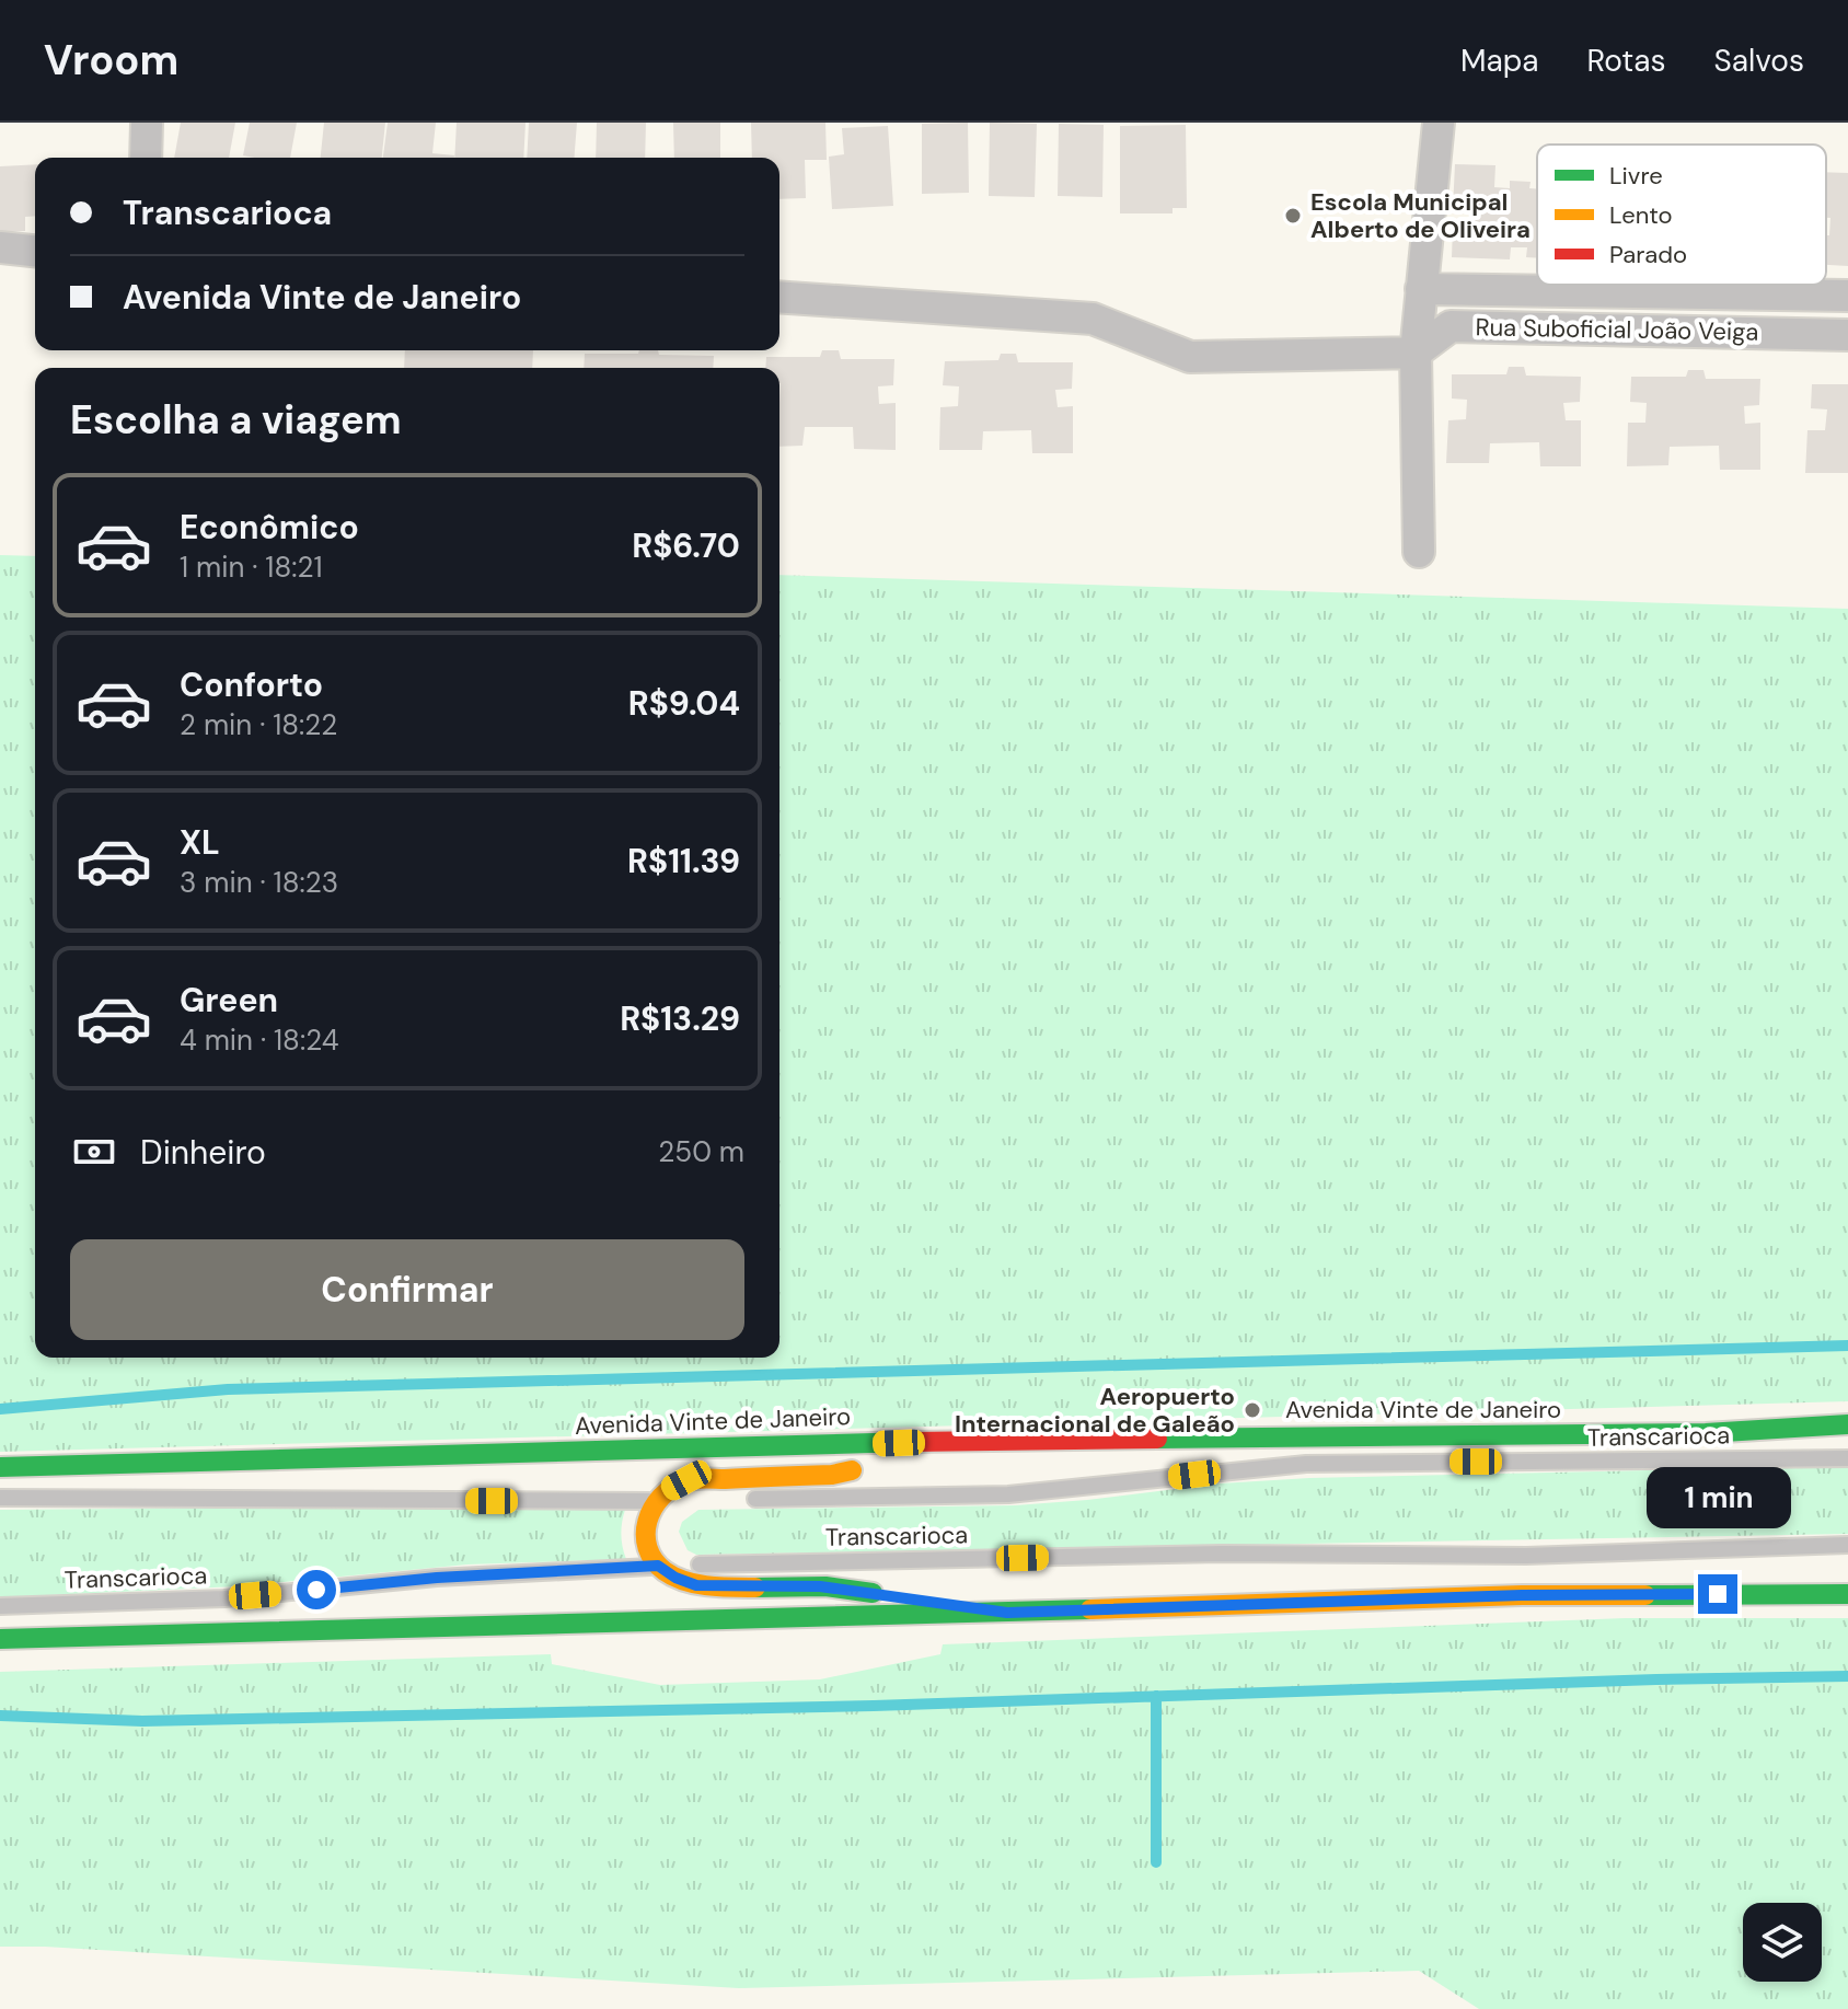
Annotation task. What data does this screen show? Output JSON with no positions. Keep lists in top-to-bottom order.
{
  "streets": {
    "street": ["Rua Suboficial João Veiga", "Avenida Vinte de Janeiro"],
    "lane": ["Transcarioca"]
  },
  "places": ["Escola Municipal Alberto de Oliveira", "Aeropuerto Internacional de Galeão"],
  "legend": ["Livre", "Lento", "Parado"],
  "page": {
    "header": "Vroom",
    "nav": ["Mapa", "Rotas", "Salvos"],
    "banner": ["Transcarioca", "Avenida Vinte de Janeiro"],
    "heading": "Escolha a viagem",
    "list": [
      {
        "name": "Econômico",
        "note": "1 min · 18:21",
        "value": "R$6.70"
      },
      {
        "name": "Conforto",
        "note": "2 min · 18:22",
        "value": "R$9.04"
      },
      {
        "name": "XL",
        "note": "3 min · 18:23",
        "value": "R$11.39"
      },
      {
        "name": "Green",
        "note": "4 min · 18:24",
        "value": "R$13.29"
      }
    ],
    "pay": ["Dinheiro", "250 m"],
    "buttons": "Confirmar",
    "bubble": "1 min"
  }
}
